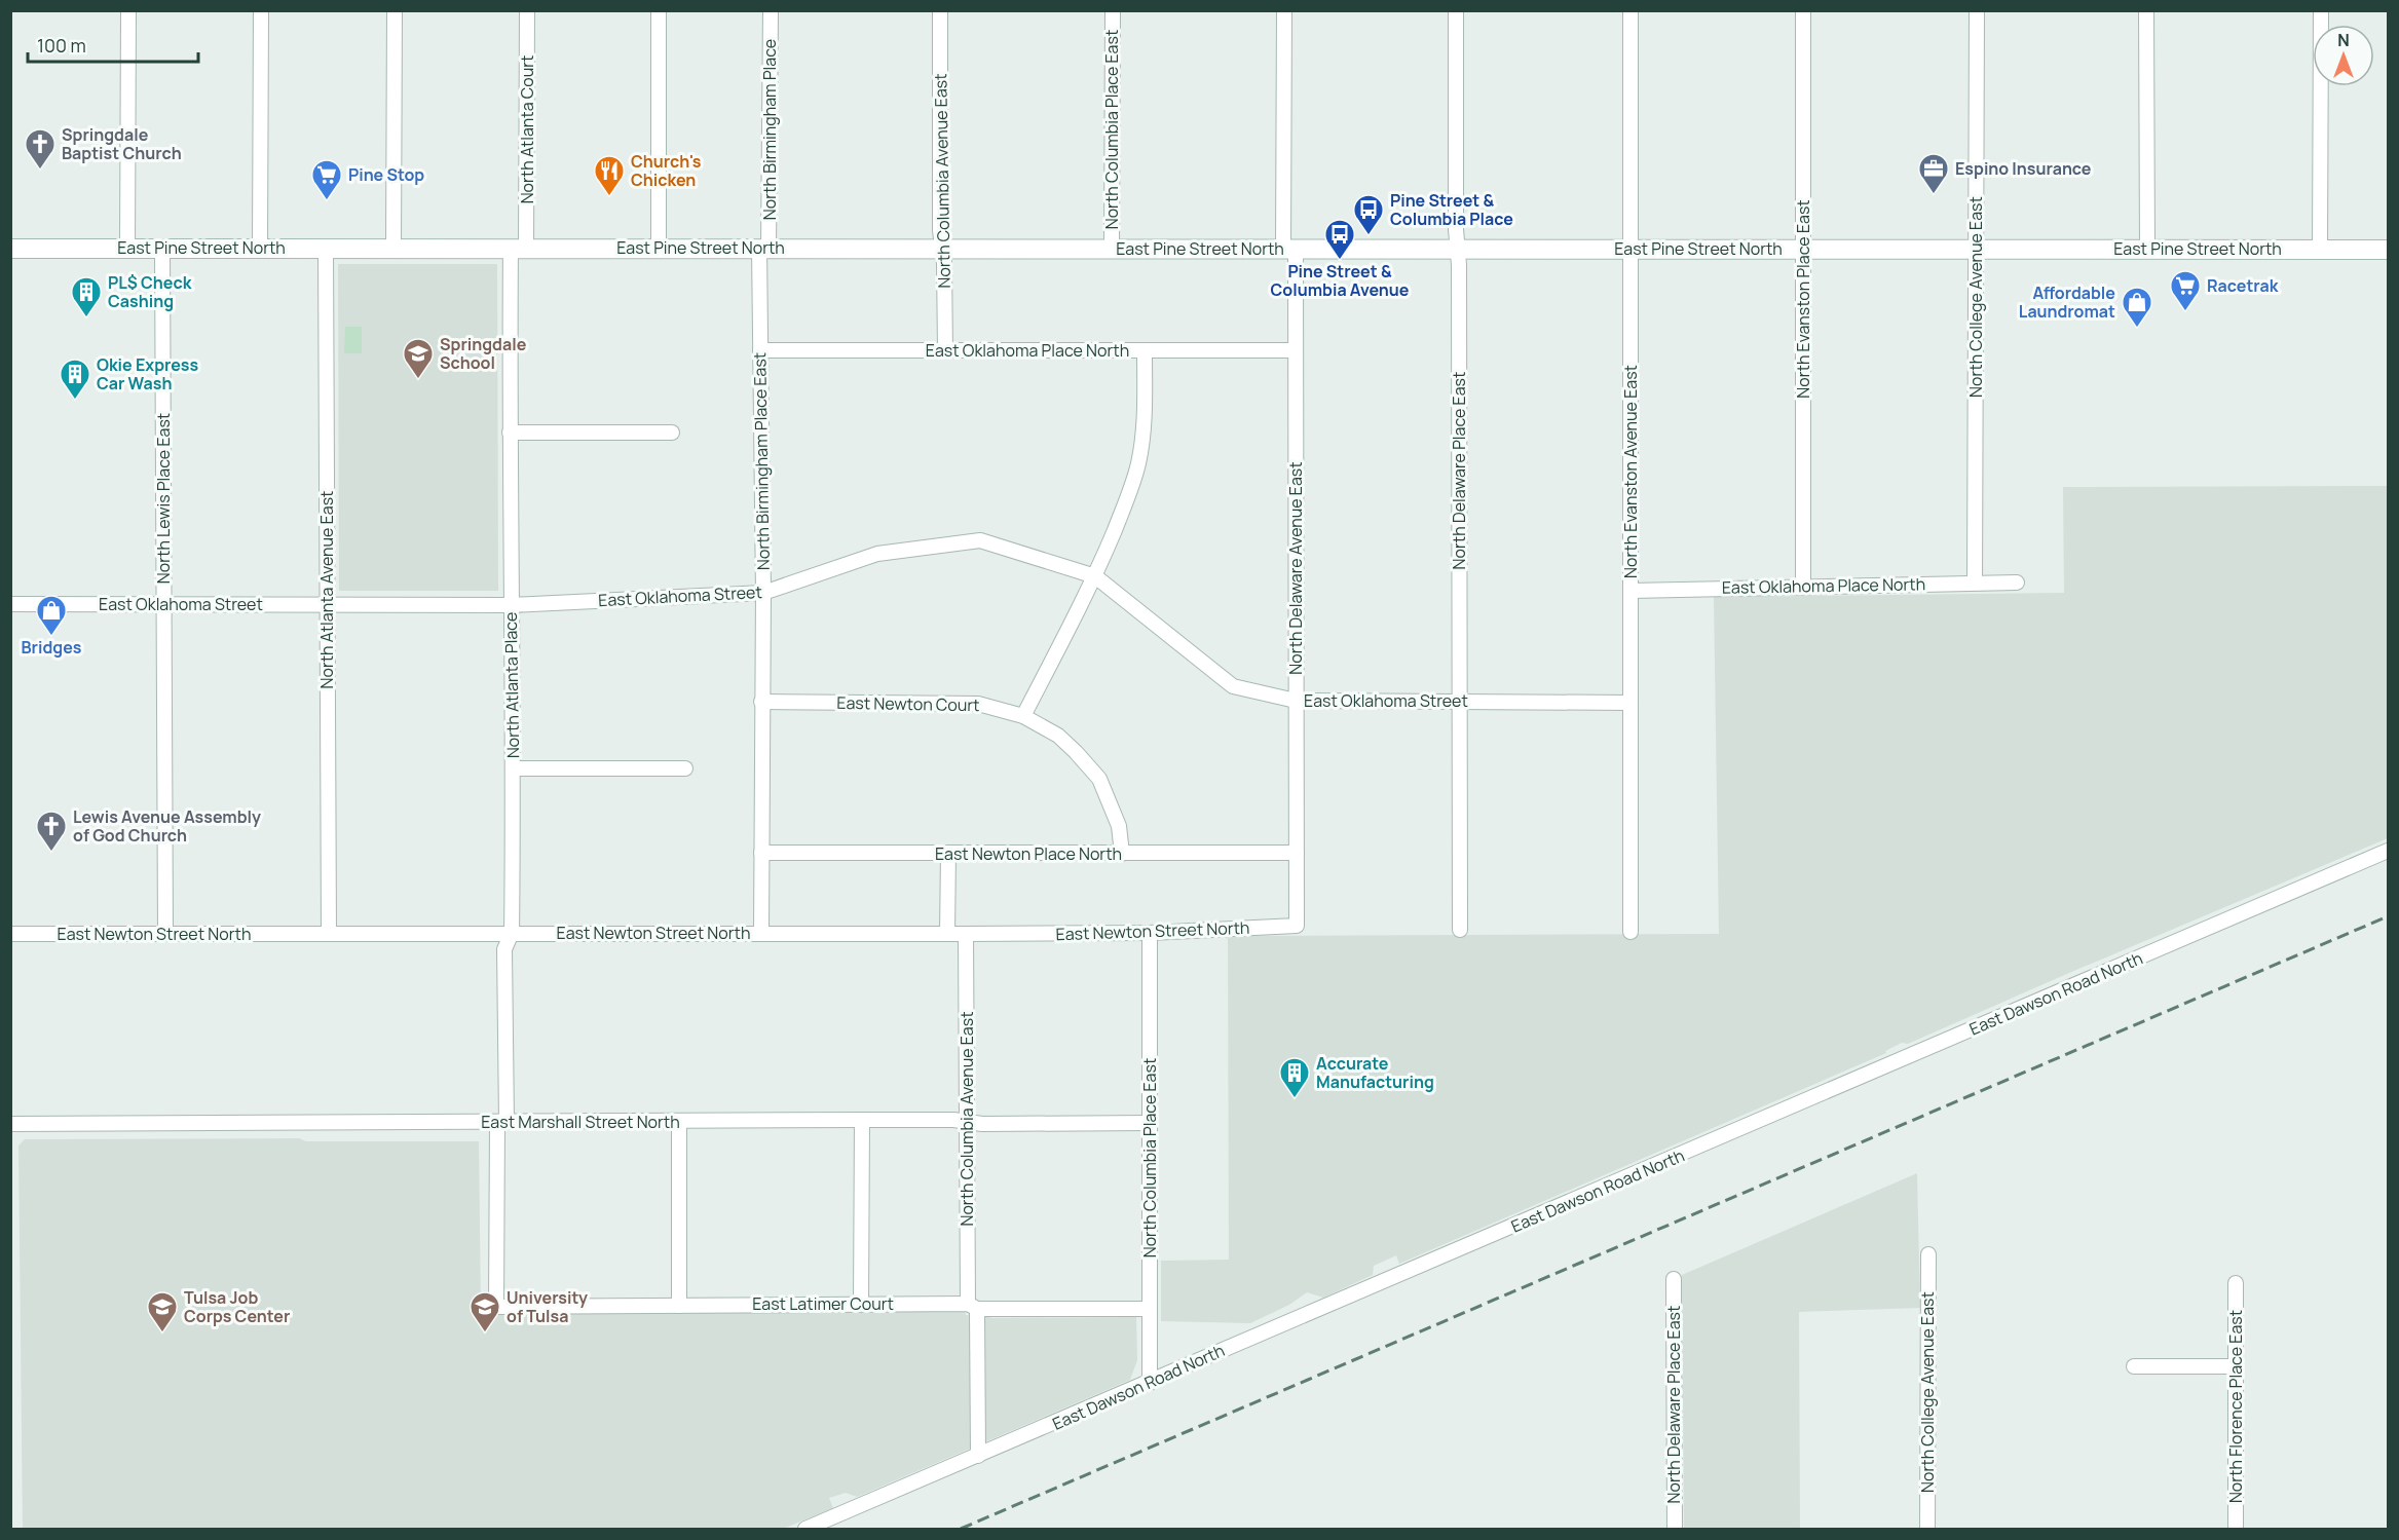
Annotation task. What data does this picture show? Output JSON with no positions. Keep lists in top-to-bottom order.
{
  "streets": {
    "main road": ["East Pine Street North"],
    "street": [
      "North Atlanta Court",
      "North Birmingham Place",
      "North Columbia Place East",
      "North Columbia Avenue East",
      "North College Avenue East",
      "North Evanston Place East",
      "East Oklahoma Place North",
      "North Birmingham Place East",
      "North Delaware Place East",
      "North Evanston Avenue East",
      "North Lewis Place East",
      "North Delaware Avenue East",
      "North Atlanta Avenue East",
      "East Oklahoma Street",
      "North Atlanta Place",
      "East Newton Court",
      "East Newton Place North",
      "East Newton Street North",
      "East Dawson Road North",
      "East Marshall Street North",
      "East Latimer Court",
      "North Florence Place East"
    ]
  },
  "crossings": [
    ["North Atlanta Court", "East Pine Street North"],
    ["North Atlanta Court", "North Atlanta Place"],
    ["North Birmingham Place", "East Pine Street North"],
    ["North Birmingham Place", "North Birmingham Place East"],
    ["North Columbia Place East", "East Pine Street North"],
    ["North Columbia Place East", "East Newton Street North"],
    ["North Columbia Place East", "East Dawson Road North"],
    ["North Columbia Place East", "East Marshall Street North"],
    ["North Columbia Place East", "East Latimer Court"],
    ["North Columbia Avenue East", "East Pine Street North"],
    ["North Columbia Avenue East", "East Oklahoma Place North"],
    ["North Columbia Avenue East", "East Newton Street North"],
    ["North Columbia Avenue East", "East Dawson Road North"],
    ["North Columbia Avenue East", "East Marshall Street North"],
    ["North Columbia Avenue East", "East Latimer Court"],
    ["East Pine Street North", "North College Avenue East"],
    ["East Pine Street North", "North Evanston Place East"],
    ["East Pine Street North", "North Birmingham Place East"],
    ["East Pine Street North", "North Delaware Place East"],
    ["East Pine Street North", "North Evanston Avenue East"],
    ["East Pine Street North", "North Lewis Place East"],
    ["East Pine Street North", "North Delaware Avenue East"],
    ["East Pine Street North", "North Atlanta Avenue East"],
    ["East Pine Street North", "North Atlanta Place"],
    ["North College Avenue East", "East Oklahoma Place North"],
    ["North Evanston Place East", "East Oklahoma Place North"],
    ["East Oklahoma Place North", "North Birmingham Place East"],
    ["East Oklahoma Place North", "North Evanston Avenue East"],
    ["East Oklahoma Place North", "North Delaware Avenue East"],
    ["North Birmingham Place East", "East Oklahoma Street"],
    ["North Birmingham Place East", "East Newton Court"],
    ["North Birmingham Place East", "East Newton Place North"],
    ["North Birmingham Place East", "East Newton Street North"],
    ["North Delaware Place East", "East Oklahoma Street"],
    ["North Evanston Avenue East", "East Oklahoma Street"],
    ["North Lewis Place East", "East Oklahoma Street"],
    ["North Lewis Place East", "East Newton Street North"],
    ["North Delaware Avenue East", "East Oklahoma Street"],
    ["North Delaware Avenue East", "East Newton Place North"],
    ["North Delaware Avenue East", "East Newton Street North"],
    ["North Atlanta Avenue East", "East Oklahoma Street"],
    ["North Atlanta Avenue East", "East Newton Street North"],
    ["East Oklahoma Street", "North Atlanta Place"],
    ["North Atlanta Place", "East Newton Street North"],
    ["North Atlanta Place", "East Marshall Street North"],
    ["North Atlanta Place", "East Latimer Court"],
    ["East Newton Court", "East Newton Place North"]
  ],
  "places": {
    "church": ["Springdale Baptist Church", "Lewis Avenue Assembly of God Church"],
    "office": ["Espino Insurance"],
    "restaurant": ["Church's Chicken"],
    "supermarket": ["Pine Stop", "Racetrak"],
    "bus stop": ["Pine Street & Columbia Place", "Pine Street & Columbia Avenue"],
    "building": ["PL$ Check Cashing", "Okie Express Car Wash", "Accurate Manufacturing"],
    "shop": ["Affordable Laundromat", "Bridges"],
    "school or university": ["Springdale School", "Tulsa Job Corps Center", "University of Tulsa"]
  },
  "scale_bar": "100 m",
  "north": "top"
}
